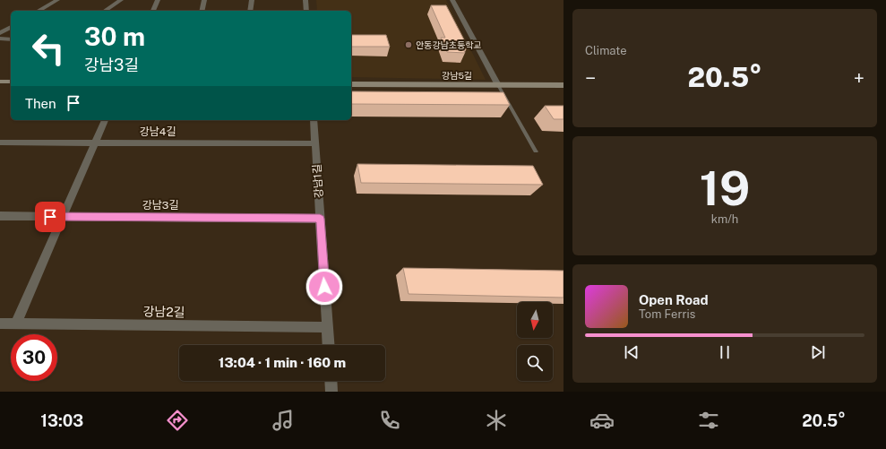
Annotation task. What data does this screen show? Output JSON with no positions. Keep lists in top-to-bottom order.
{
  "streets": {
    "street": [
      "강남5길",
      "강남4길",
      "강남1길",
      "강남3길",
      "강남2길"
    ]
  },
  "crossings": [
    ["강남4길", "강남1길"],
    ["강남1길", "강남3길"],
    ["강남1길", "강남2길"]
  ],
  "places": ["안동강남초등학교"],
  "north": "bottom",
  "page": {
    "tile": [
      "Climate",
      ["19", "km/h"]
    ],
    "turn": ["30 m", "강남3길"],
    "heat": ["−", "20.5°", "+"],
    "then": "Then",
    "song": ["Open Road", "Tom Ferris"],
    "limit": "30",
    "trip": "13:04 · 1 min · 160 m",
    "tabs": ["13:03", "20.5°"]
  }
}
